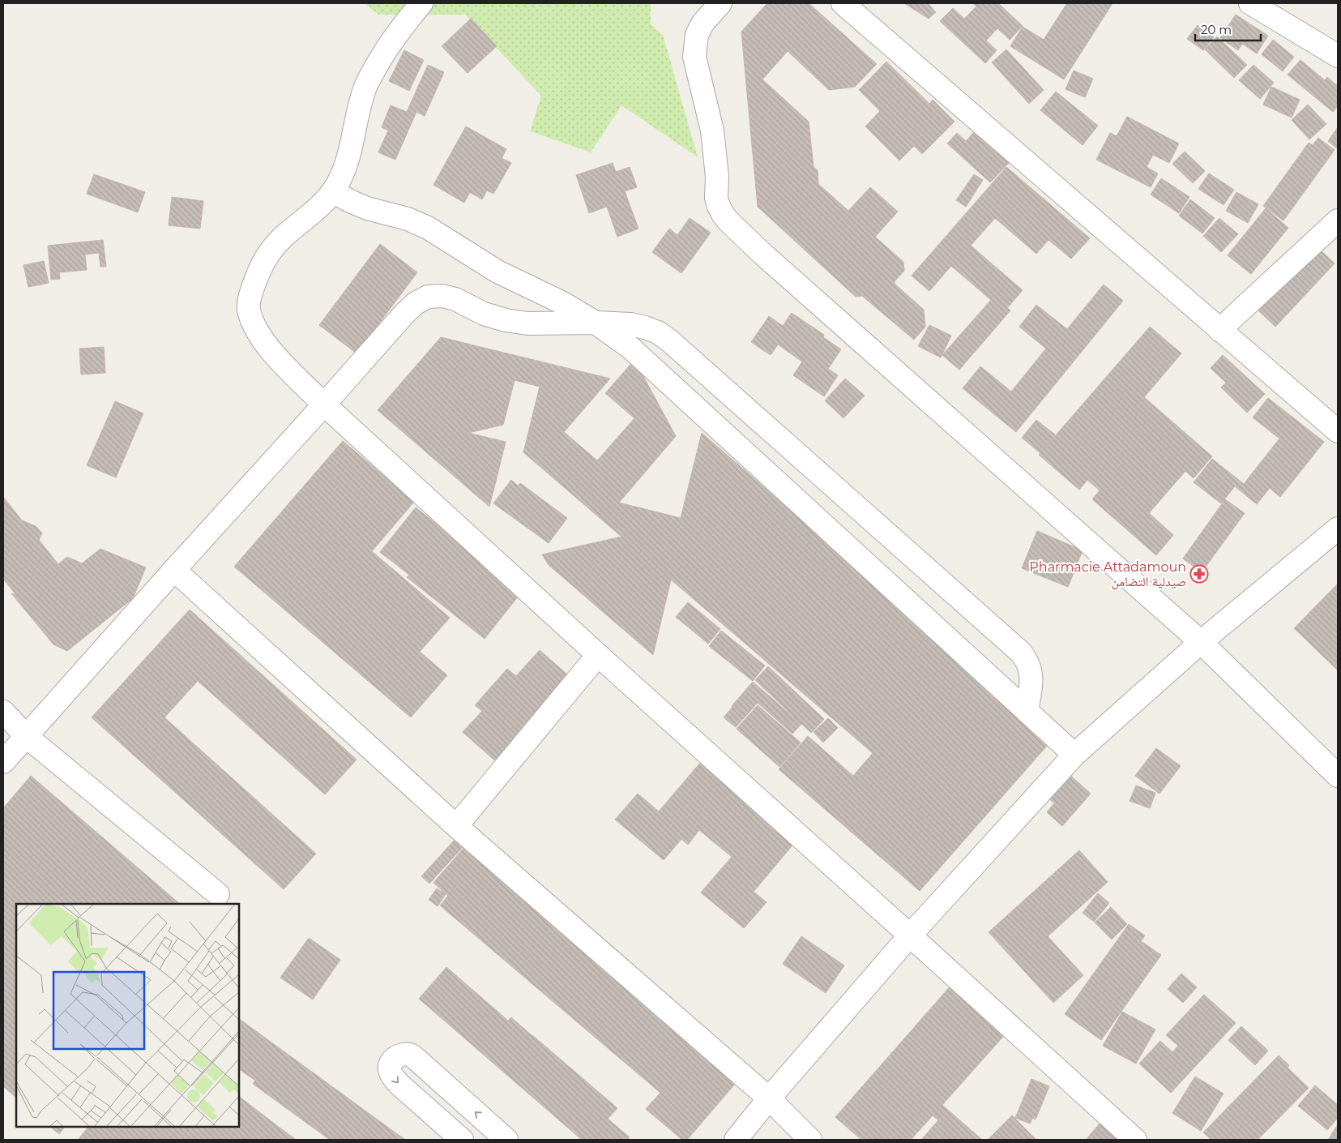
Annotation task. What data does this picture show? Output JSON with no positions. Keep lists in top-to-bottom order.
{
  "places": {
    "pharmacy": ["Pharmacie Attadamoun صيدلية التضامن"]
  },
  "scale_bar": "20 m"
}
